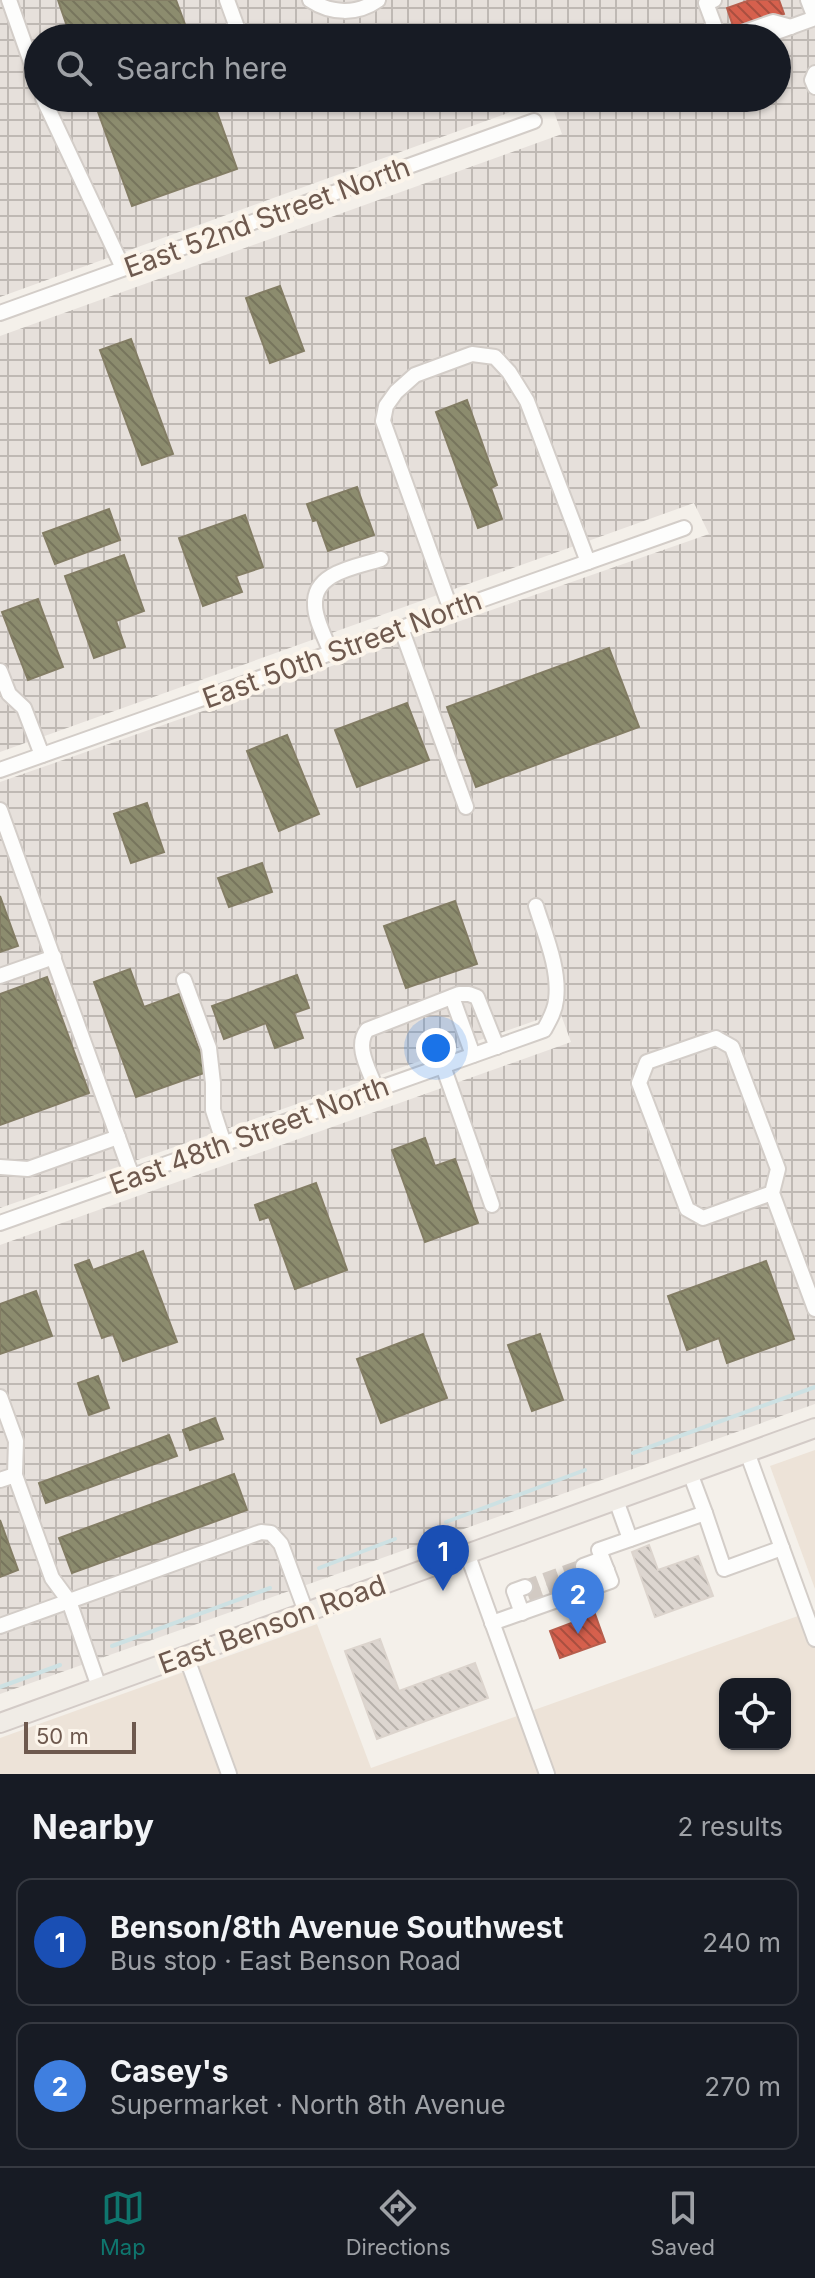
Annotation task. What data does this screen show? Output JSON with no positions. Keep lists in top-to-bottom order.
{
  "streets": {
    "main road": ["East Benson Road"],
    "street": ["East 52nd Street North", "East 50th Street North", "East 48th Street North"]
  },
  "scale_bar": "50 m",
  "page": {
    "search": "Search here",
    "pins": ["1", "2"],
    "scale": "50 m",
    "heading": ["Nearby", "2 results"],
    "list": [
      {
        "mark": "1",
        "name": "Benson/8th Avenue Southwest",
        "note": "Bus stop · East Benson Road",
        "value": "240 m"
      },
      {
        "mark": "2",
        "name": "Casey's",
        "note": "Supermarket · North 8th Avenue",
        "value": "270 m"
      }
    ],
    "nav": ["Map", "Directions", "Saved"]
  }
}
